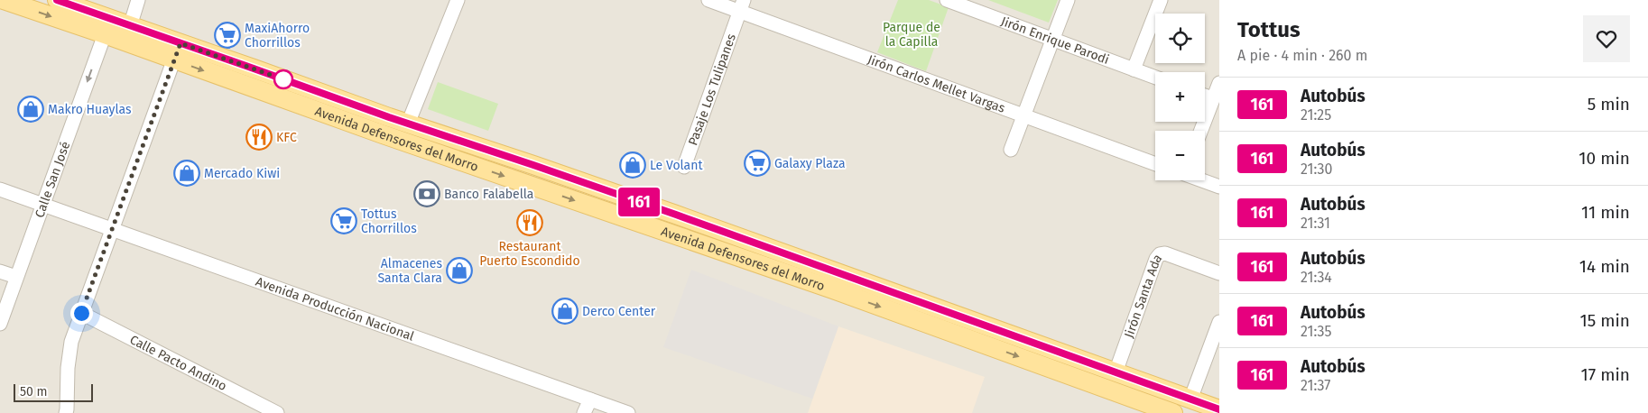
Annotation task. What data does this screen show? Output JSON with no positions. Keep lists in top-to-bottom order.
{
  "streets": {
    "main road": ["Avenida Defensores del Morro"],
    "street": [
      "Jirón Enrique Parodi",
      "Jirón Carlos Mellet Vargas",
      "Pasaje Los Tulipanes",
      "Calle San José",
      "Jirón Santa Ada",
      "Avenida Producción Nacional",
      "Calle Pacto Andino"
    ]
  },
  "crossings": [
    ["Jirón Carlos Mellet Vargas", "Pasaje Los Tulipanes"],
    ["Avenida Defensores del Morro", "Calle San José"],
    ["Avenida Defensores del Morro", "Jirón Santa Ada"],
    ["Calle San José", "Avenida Producción Nacional"]
  ],
  "parks": ["Parque de la Capilla"],
  "places": {
    "supermarket": ["MaxiAhorro Chorrillos", "Galaxy Plaza", "Tottus Chorrillos"],
    "shop": [
      "Makro Huaylas",
      "Le Volant",
      "Mercado Kiwi",
      "Almacenes Santa Clara",
      "Derco Center"
    ],
    "restaurant": ["KFC", "Restaurant Puerto Escondido"],
    "bank": ["Banco Falabella"]
  },
  "lines": ["bus line 161"],
  "scale_bar": "50 m",
  "page": {
    "on_map": "161",
    "heading": ["Tottus", "A pie · 4 min · 260 m"],
    "map_buttons": ["+", "−"],
    "list": [
      {
        "mark": "161",
        "name": "Autobús",
        "note": "21:25",
        "value": "5 min"
      },
      {
        "mark": "161",
        "name": "Autobús",
        "note": "21:30",
        "value": "10 min"
      },
      {
        "mark": "161",
        "name": "Autobús",
        "note": "21:31",
        "value": "11 min"
      },
      {
        "mark": "161",
        "name": "Autobús",
        "note": "21:34",
        "value": "14 min"
      },
      {
        "mark": "161",
        "name": "Autobús",
        "note": "21:35",
        "value": "15 min"
      },
      {
        "mark": "161",
        "name": "Autobús",
        "note": "21:37",
        "value": "17 min"
      }
    ],
    "scale": "50 m"
  }
}
